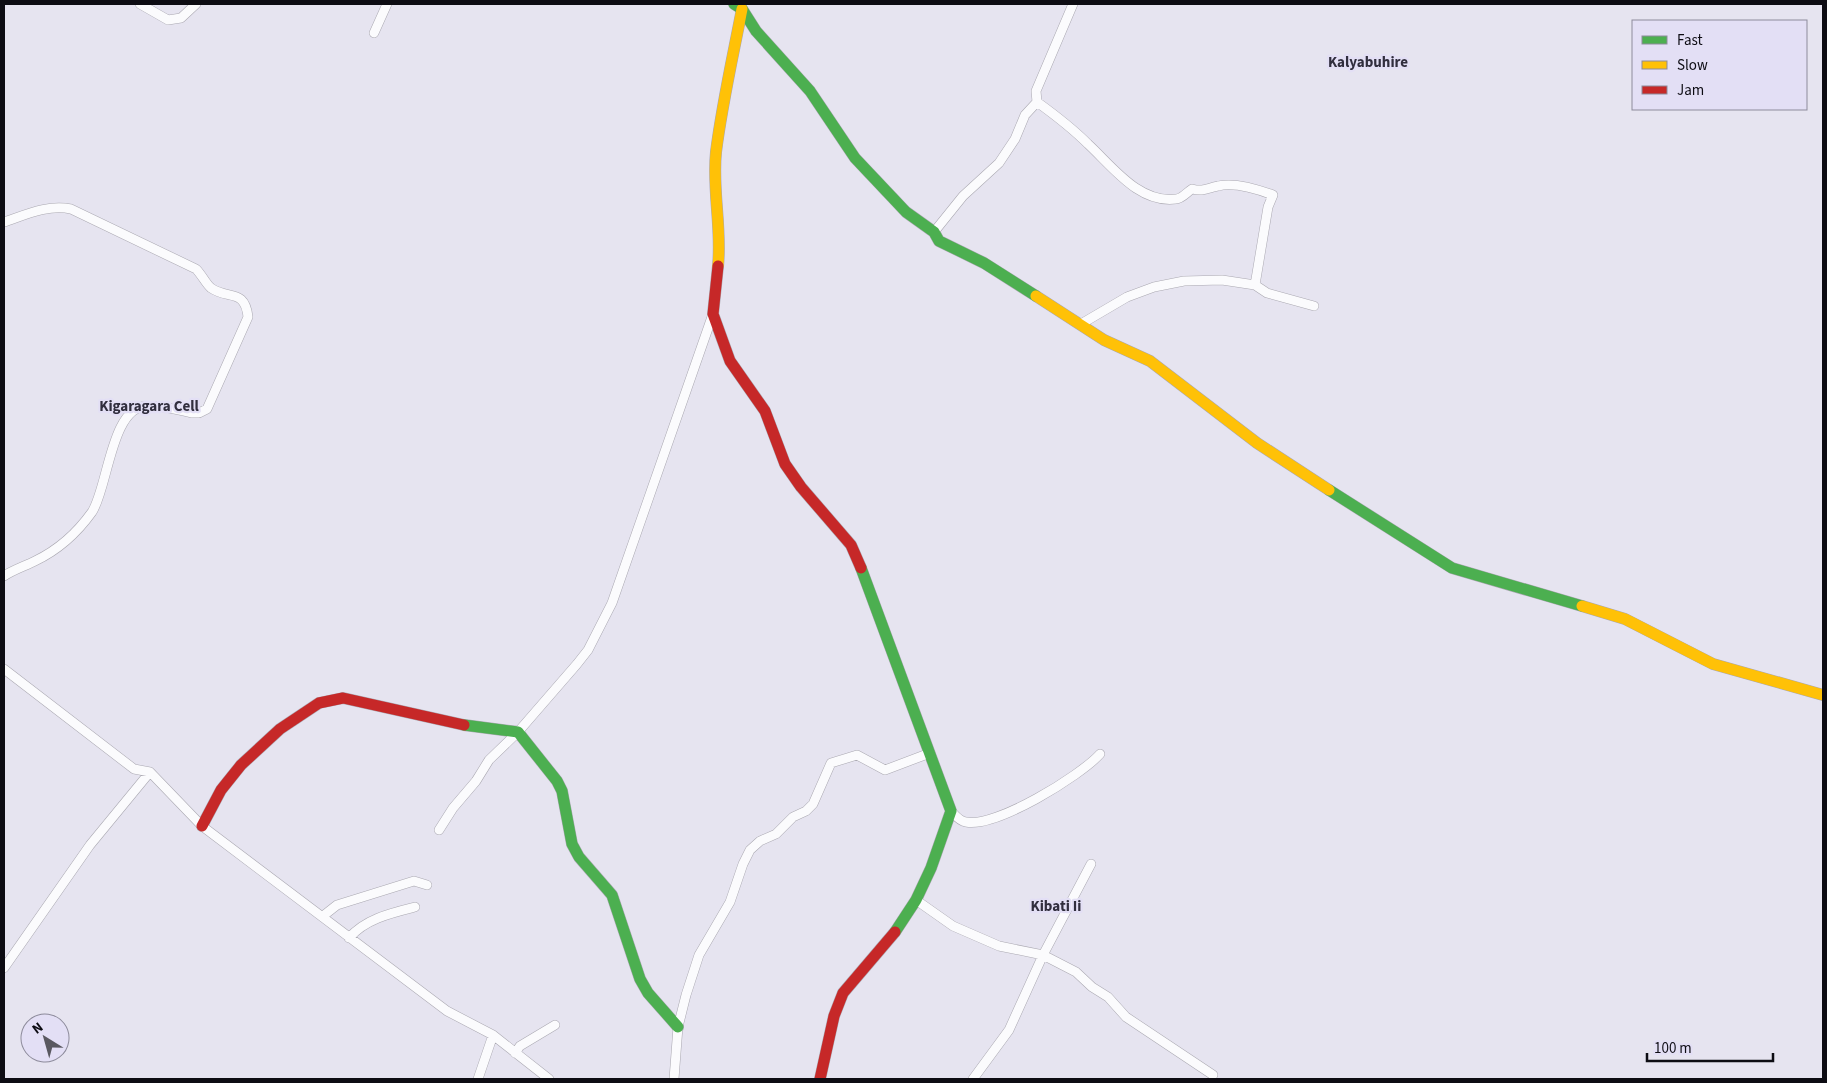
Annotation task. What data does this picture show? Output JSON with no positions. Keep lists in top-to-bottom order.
{
  "districts": ["Kalyabuhire", "Kigaragara Cell", "Kibati Ii"],
  "legend": ["Fast", "Slow", "Jam"],
  "scale_bar": "100 m",
  "north": "top left"
}
